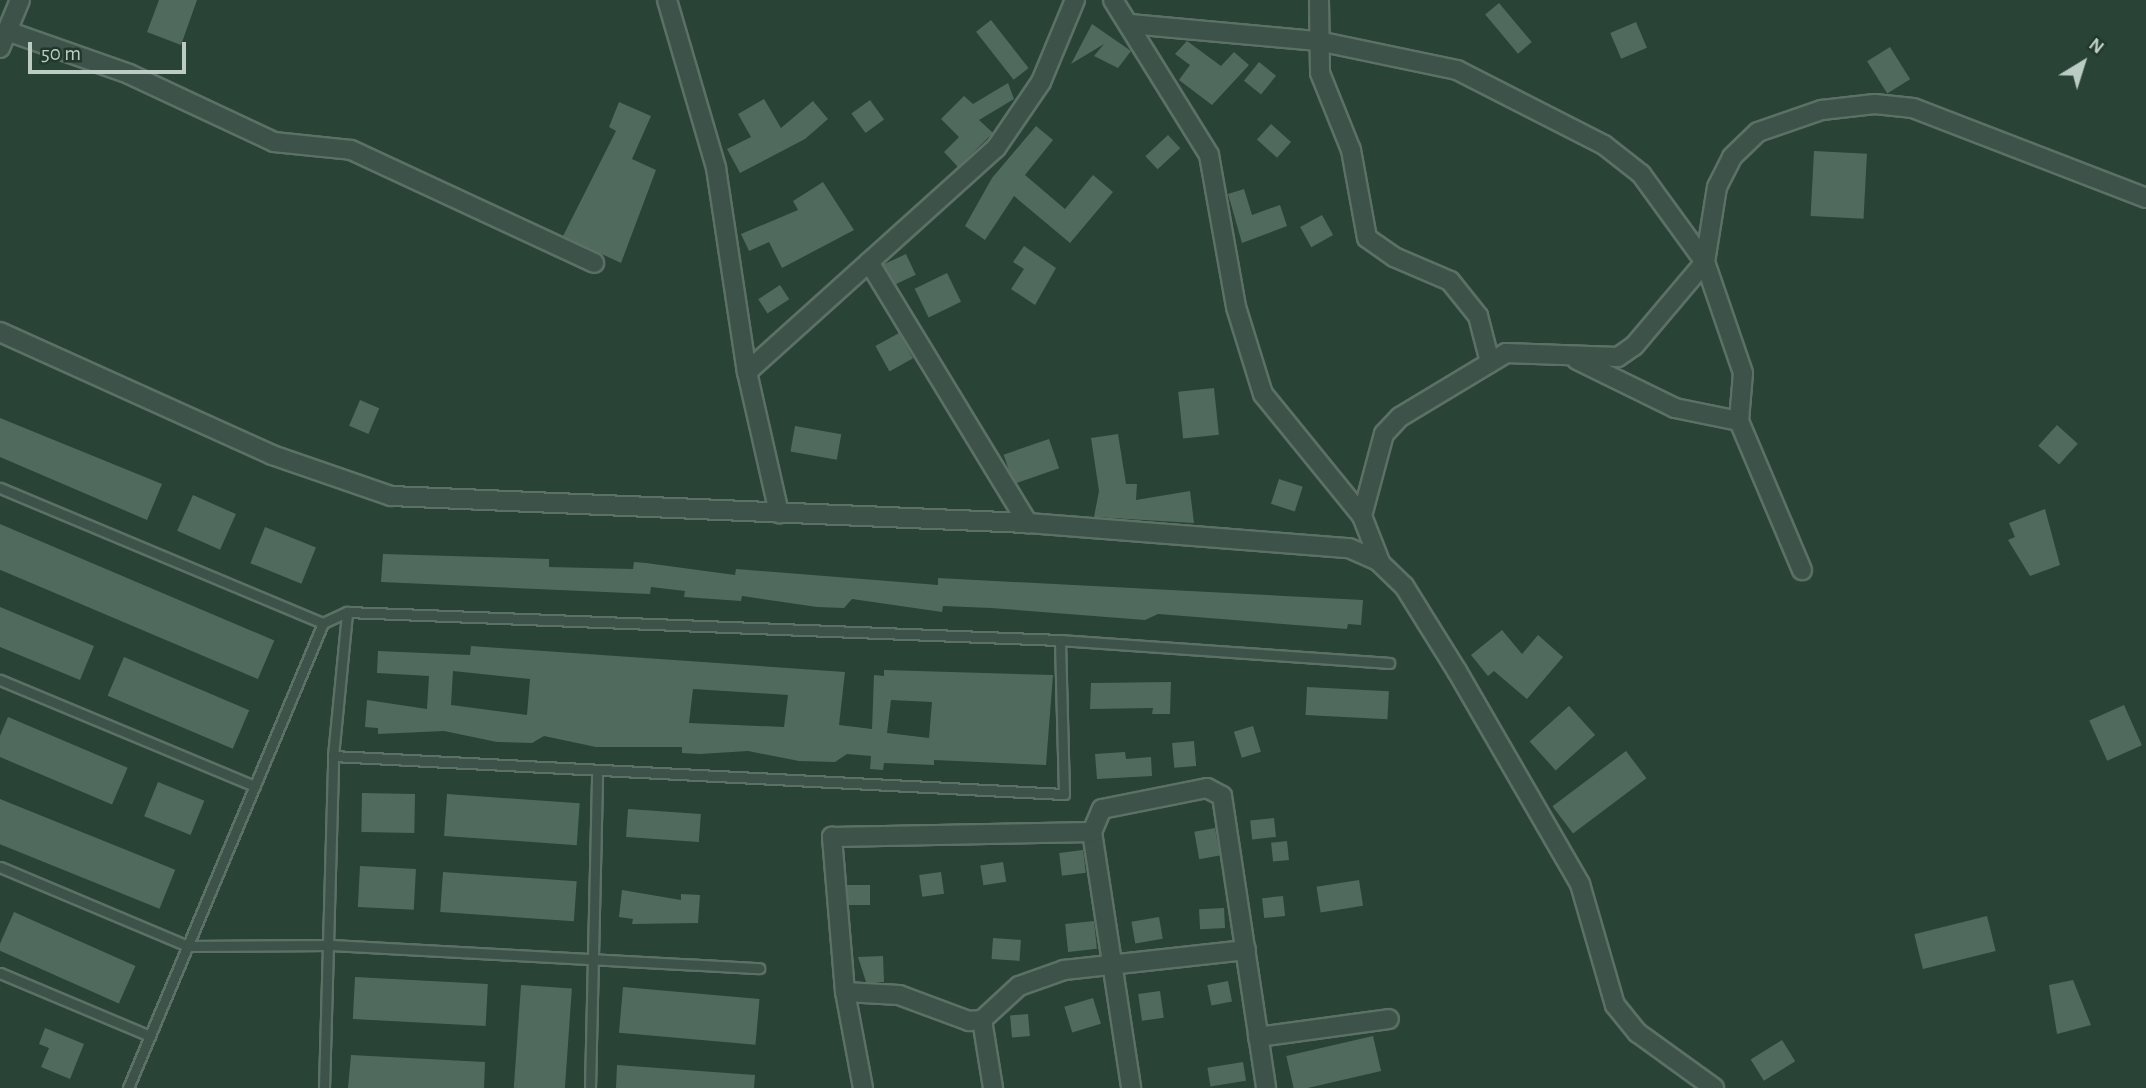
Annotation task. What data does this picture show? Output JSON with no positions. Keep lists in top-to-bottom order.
{
  "scale_bar": "50 m",
  "north": "top right"
}
